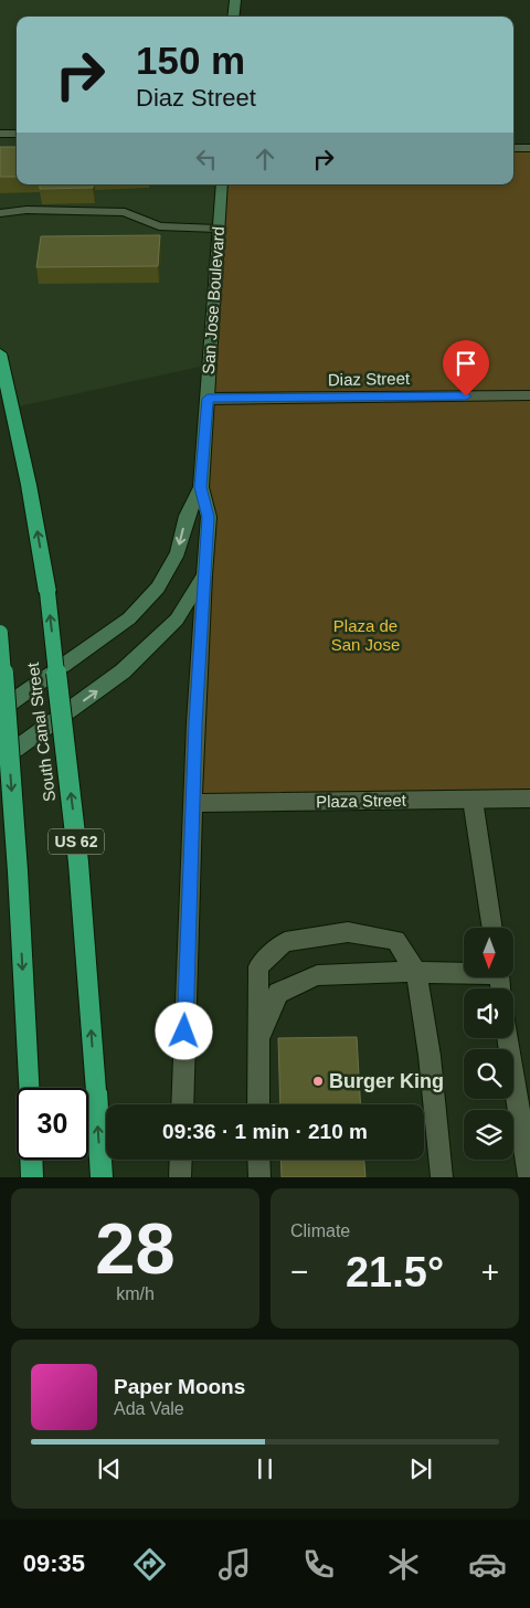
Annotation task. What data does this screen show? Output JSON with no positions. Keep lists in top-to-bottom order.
{
  "streets": {
    "highway": ["South Canal Street", "US 62"],
    "street": ["San Jose Boulevard", "Diaz Street", "Plaza Street"]
  },
  "crossings": [
    ["San Jose Boulevard", "Diaz Street"],
    ["San Jose Boulevard", "Plaza Street"]
  ],
  "parks": ["Plaza de San Jose"],
  "places": ["Burger King"],
  "north": "bottom",
  "page": {
    "turn": ["150 m", "Diaz Street"],
    "limit": "30",
    "trip": "09:36 · 1 min · 210 m",
    "tile": [
      ["28", "km/h"],
      "Climate"
    ],
    "heat": ["−", "21.5°", "+"],
    "song": ["Paper Moons", "Ada Vale"],
    "tabs": "09:35"
  }
}
